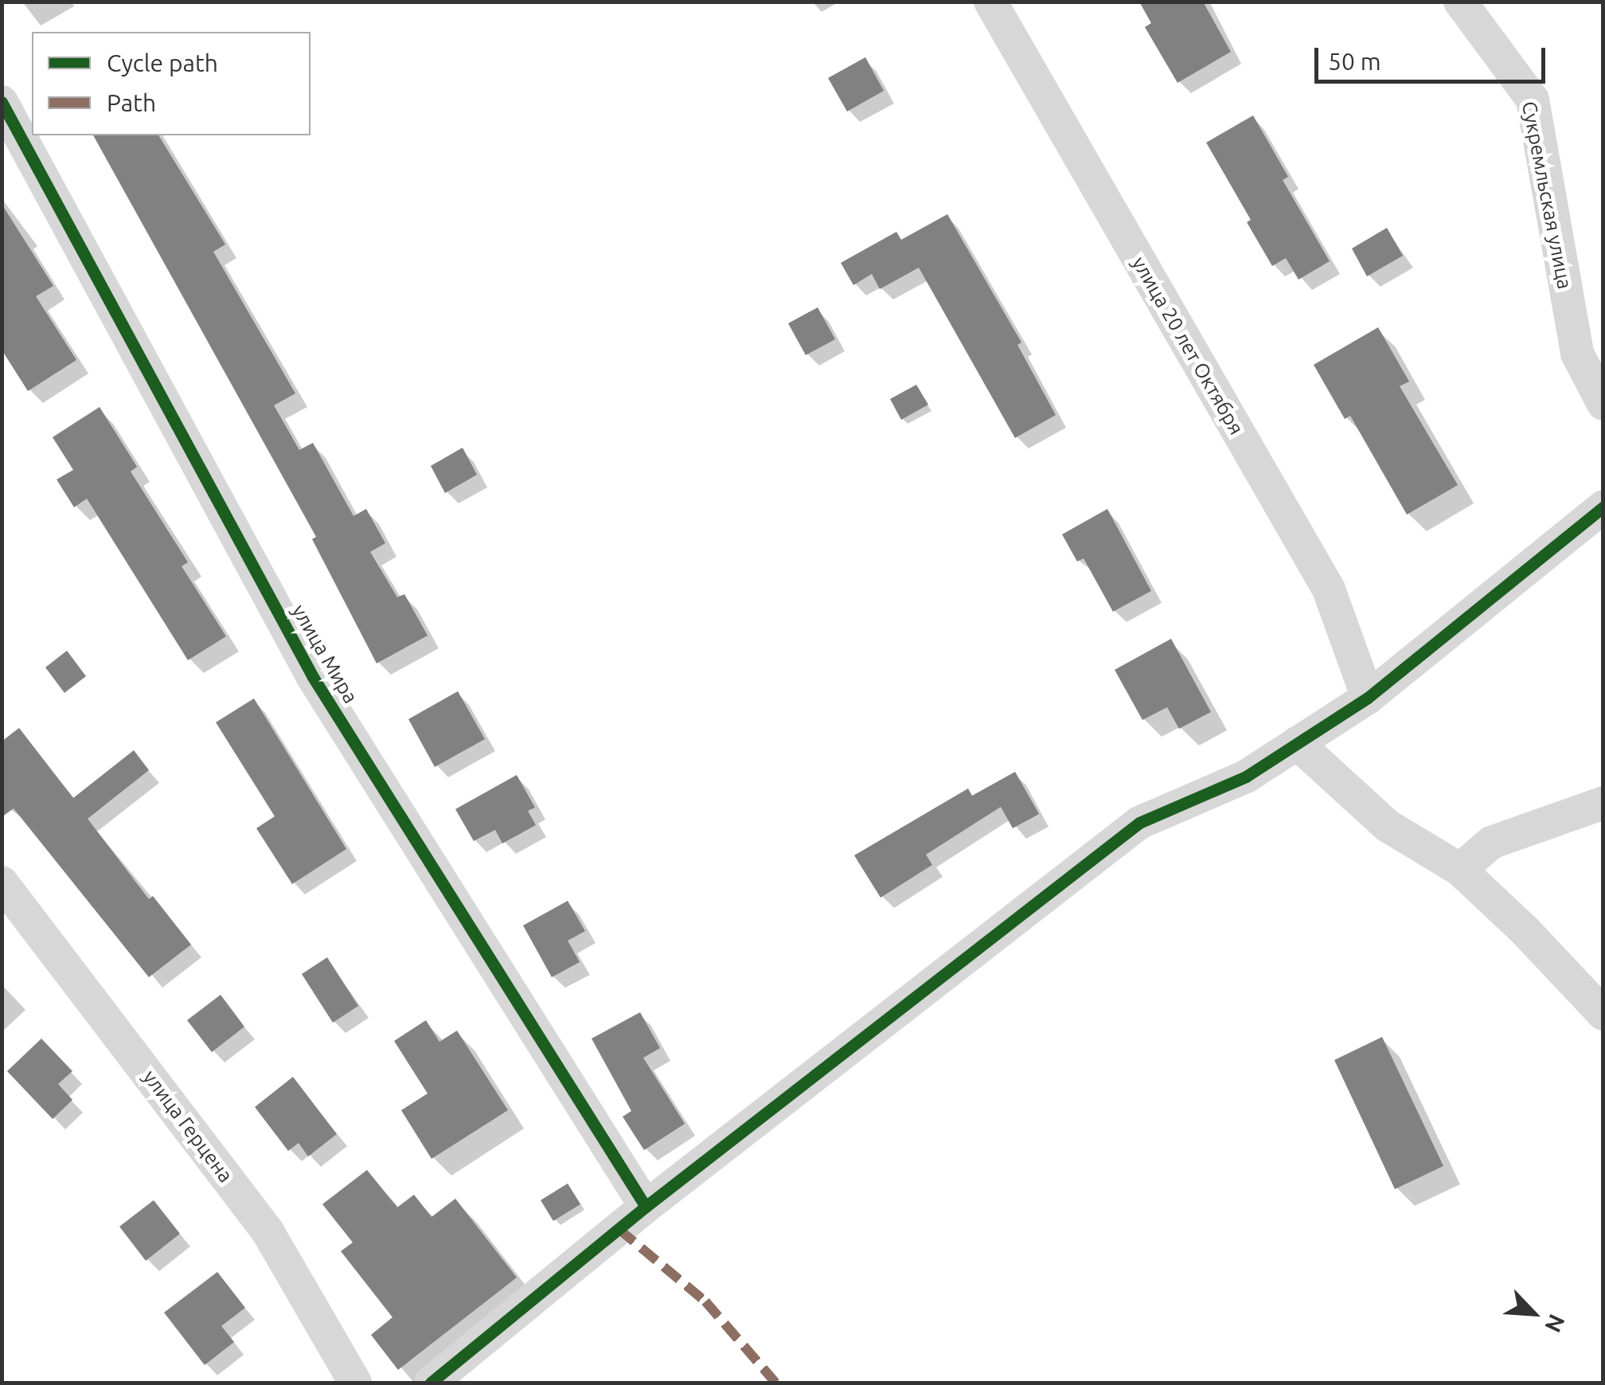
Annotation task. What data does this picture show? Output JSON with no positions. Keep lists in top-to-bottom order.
{
  "streets": {
    "street": [
      "Сукремльская улица",
      "улица 20 лет Октября",
      "улица Мира",
      "улица Герцена"
    ]
  },
  "legend": ["Cycle path", "Path"],
  "scale_bar": "50 m",
  "north": "bottom right"
}
